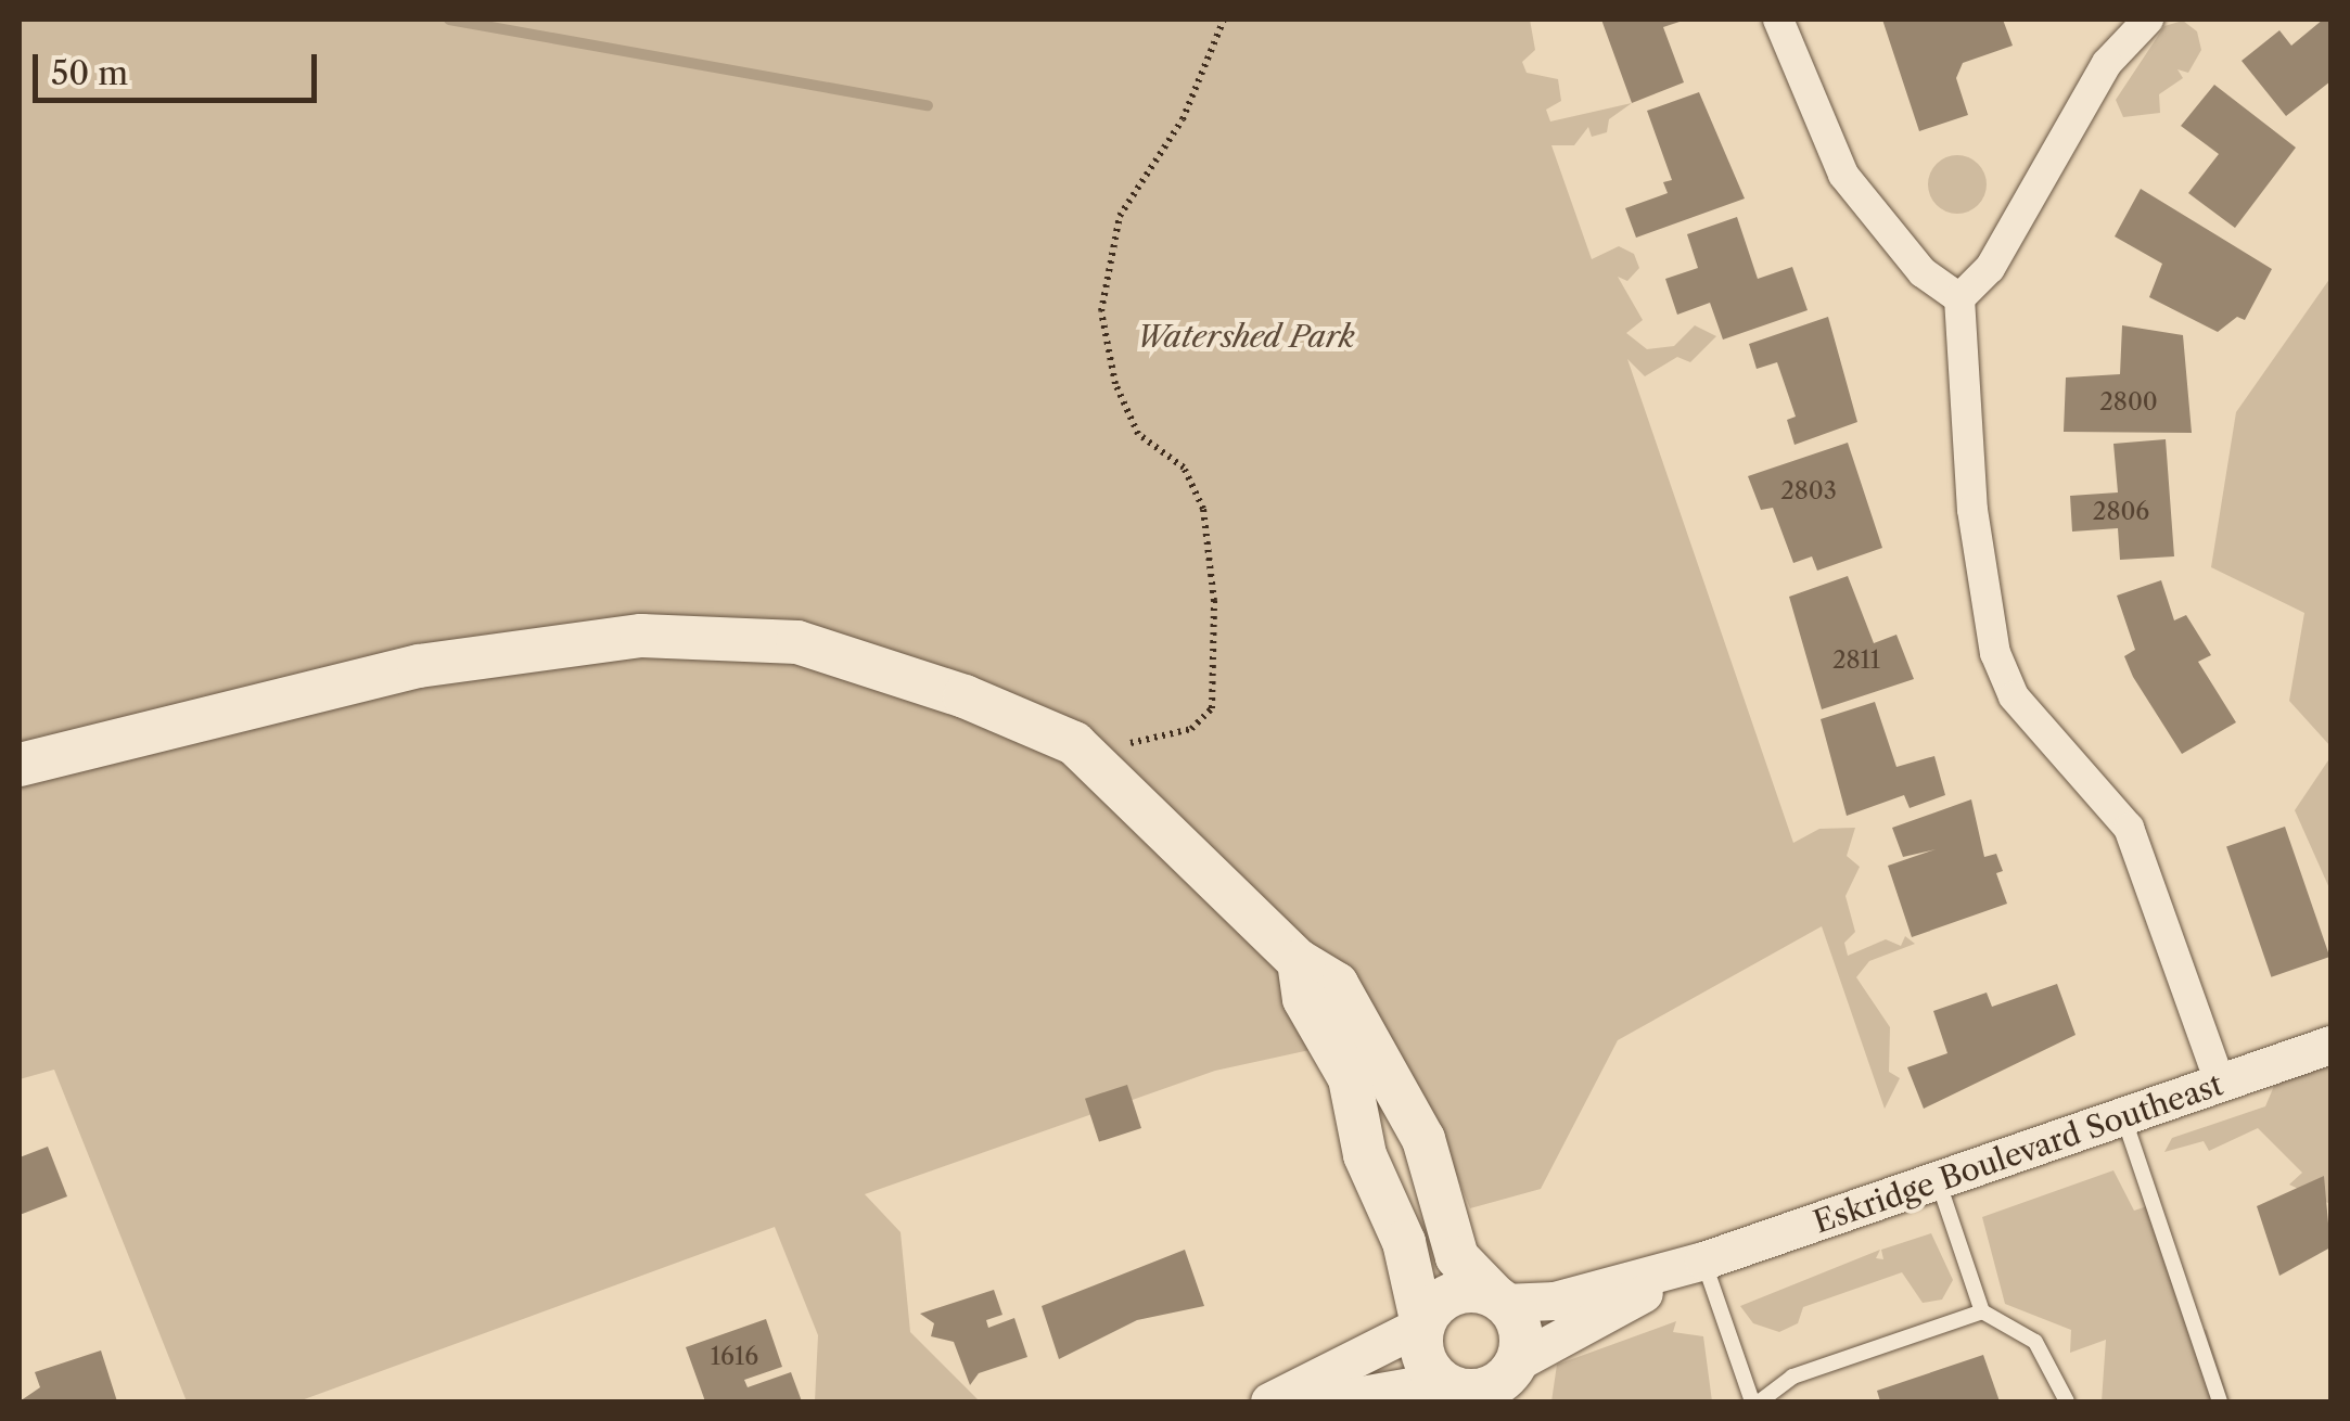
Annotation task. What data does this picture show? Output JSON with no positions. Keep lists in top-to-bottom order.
{
  "streets": {
    "street": ["Eskridge Boulevard Southeast"]
  },
  "parks": ["Watershed Park"],
  "house_numbers": [
    "2800",
    "2803",
    "2806",
    "2811",
    "1616"
  ],
  "scale_bar": "50 m"
}
